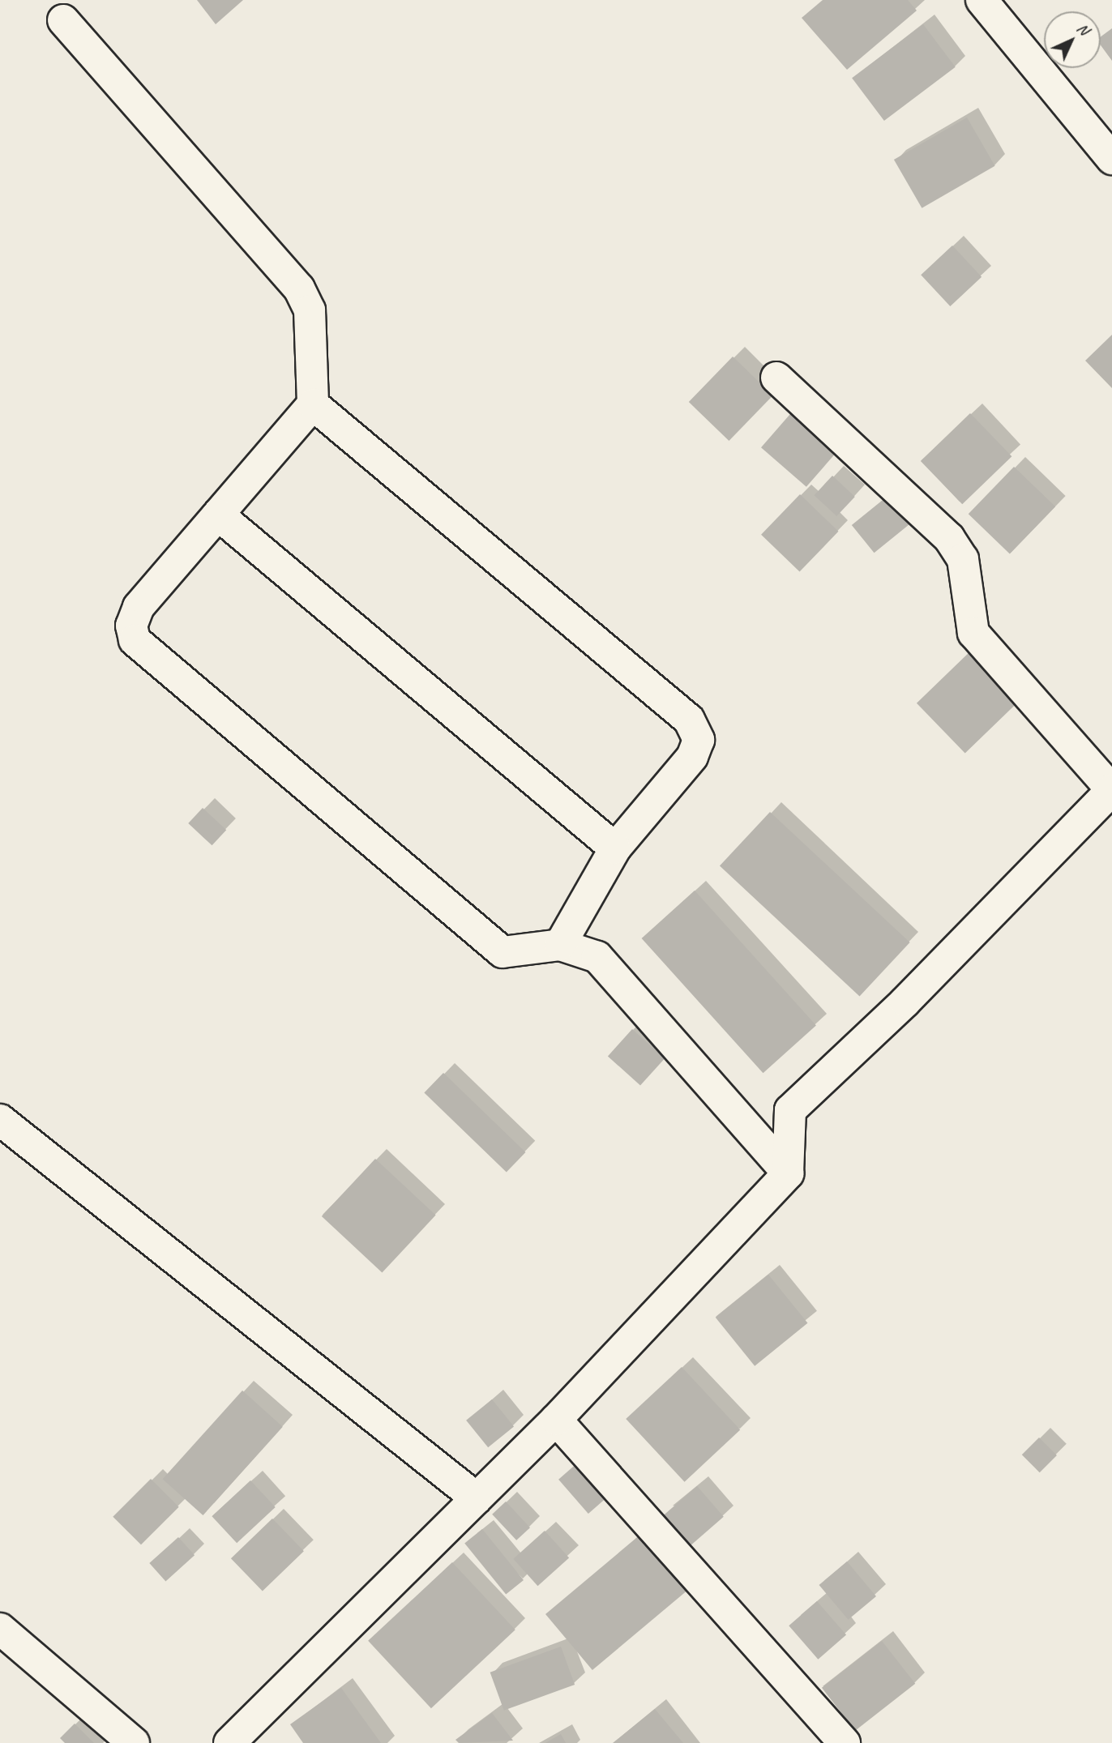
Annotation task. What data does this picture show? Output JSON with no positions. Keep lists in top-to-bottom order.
{
  "north": "top right"
}
